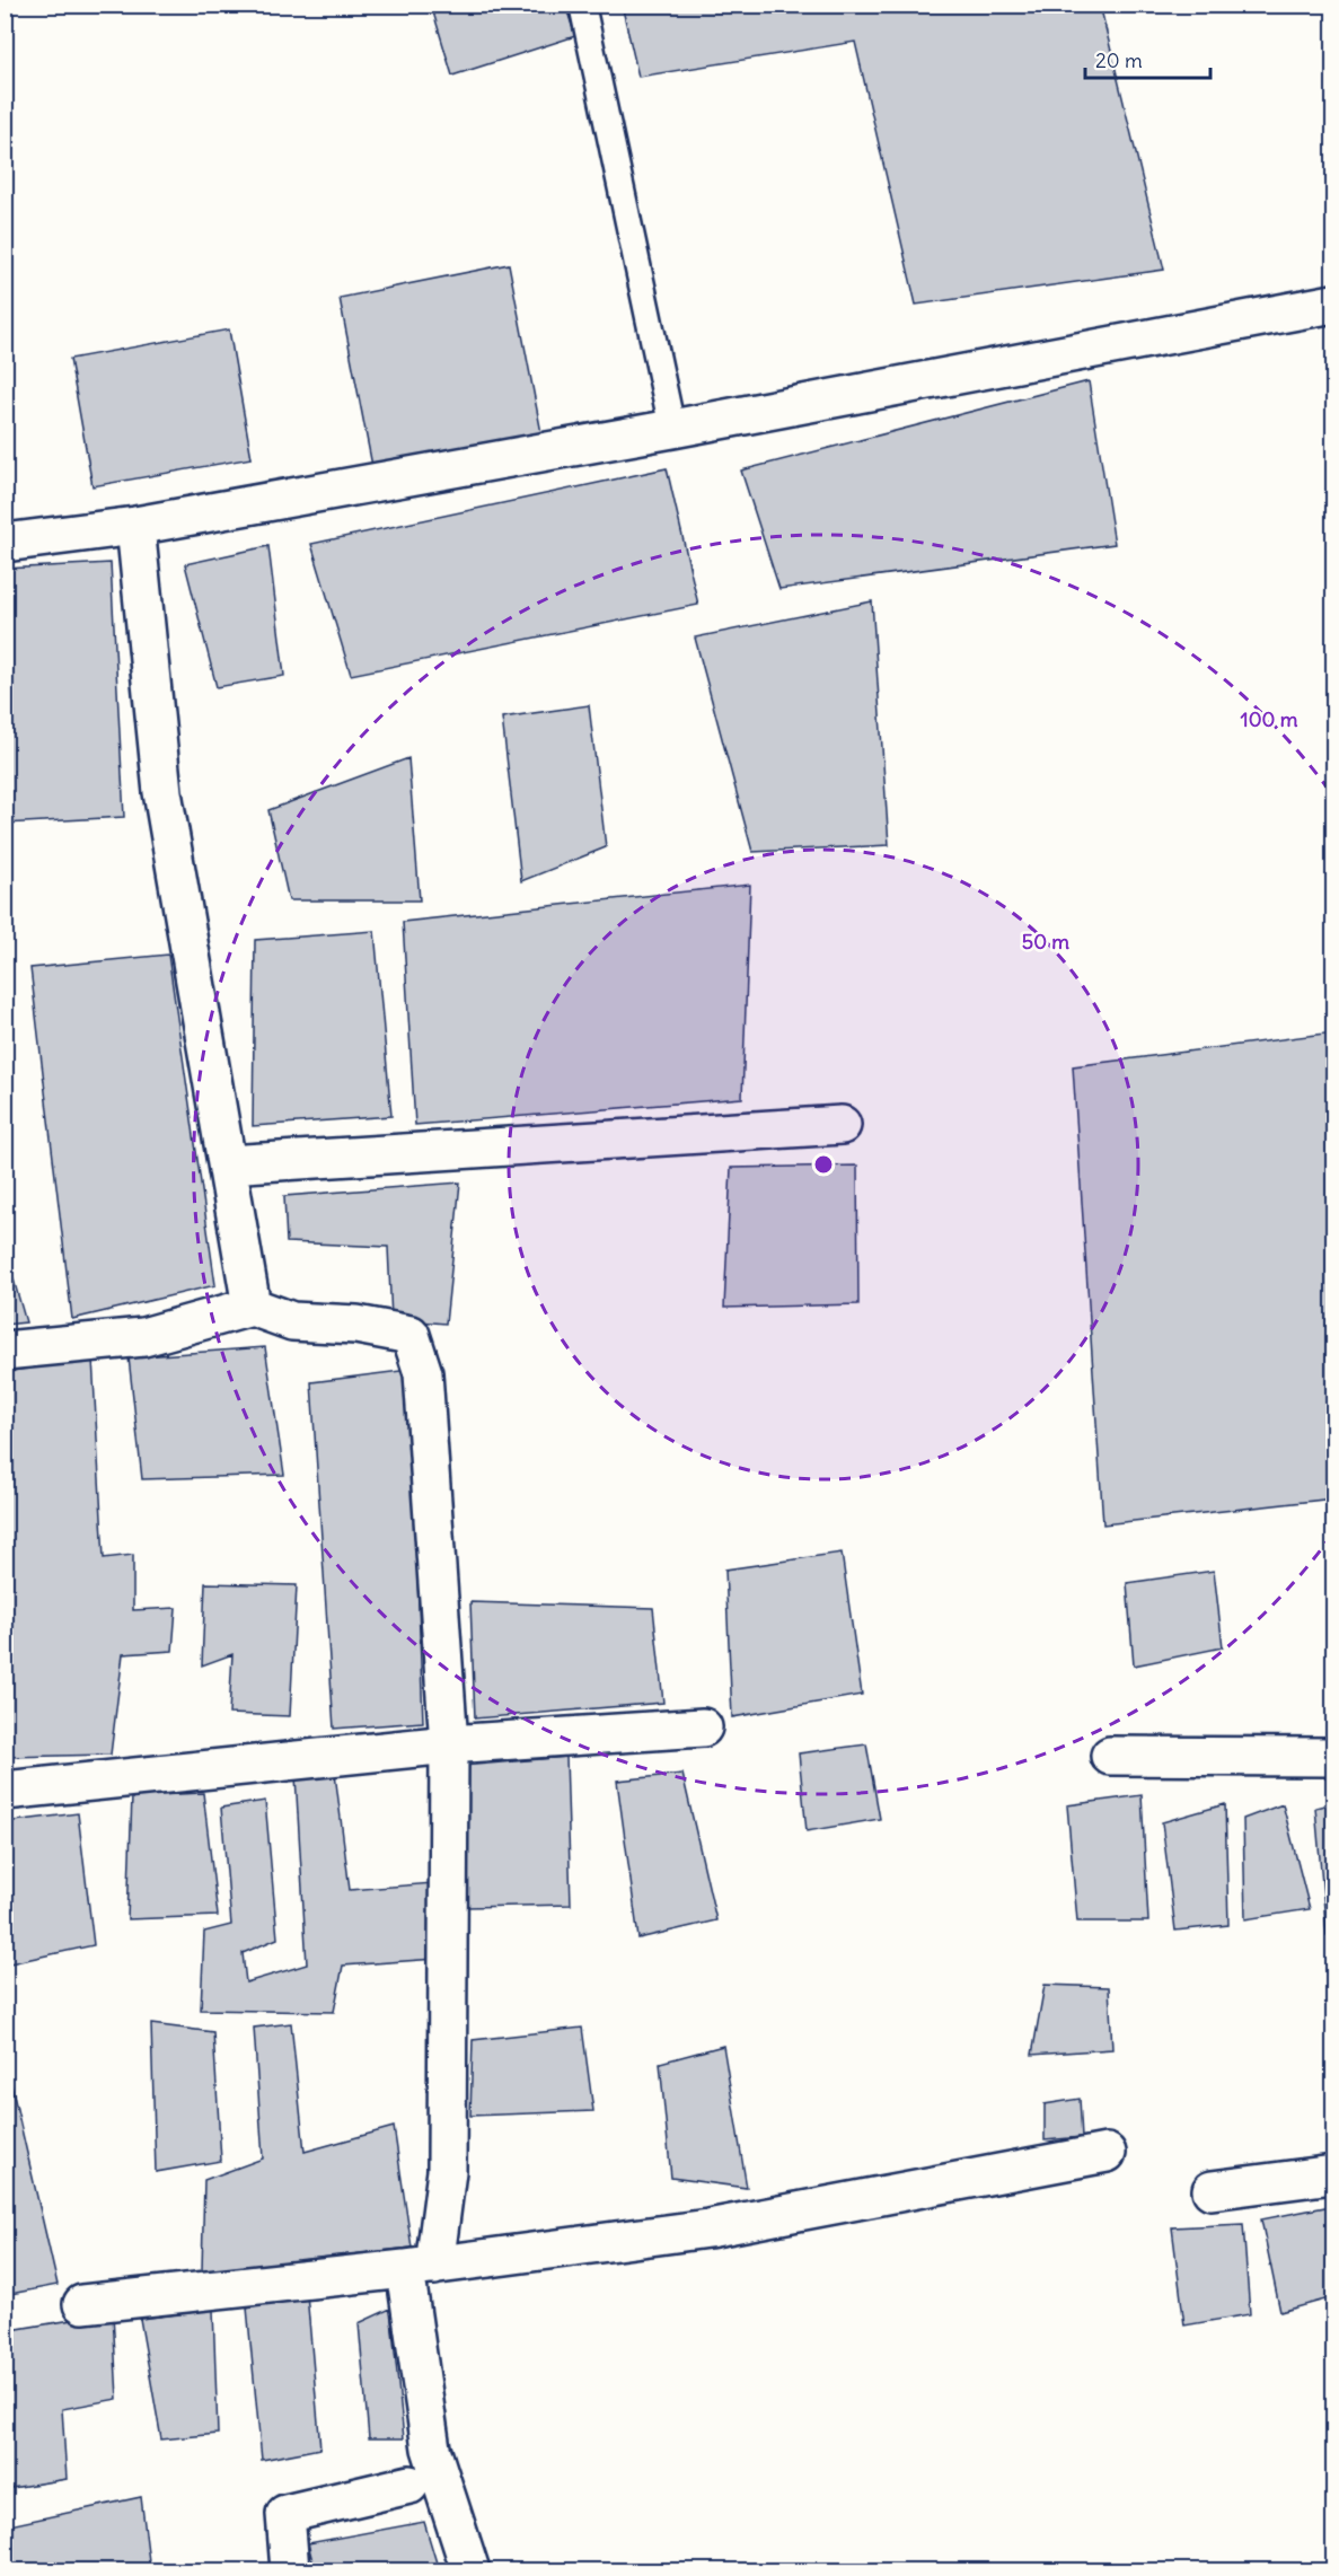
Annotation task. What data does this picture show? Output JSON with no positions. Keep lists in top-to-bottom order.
{
  "scale_bar": "20 m",
  "rings": ["100 m", "50 m"]
}
